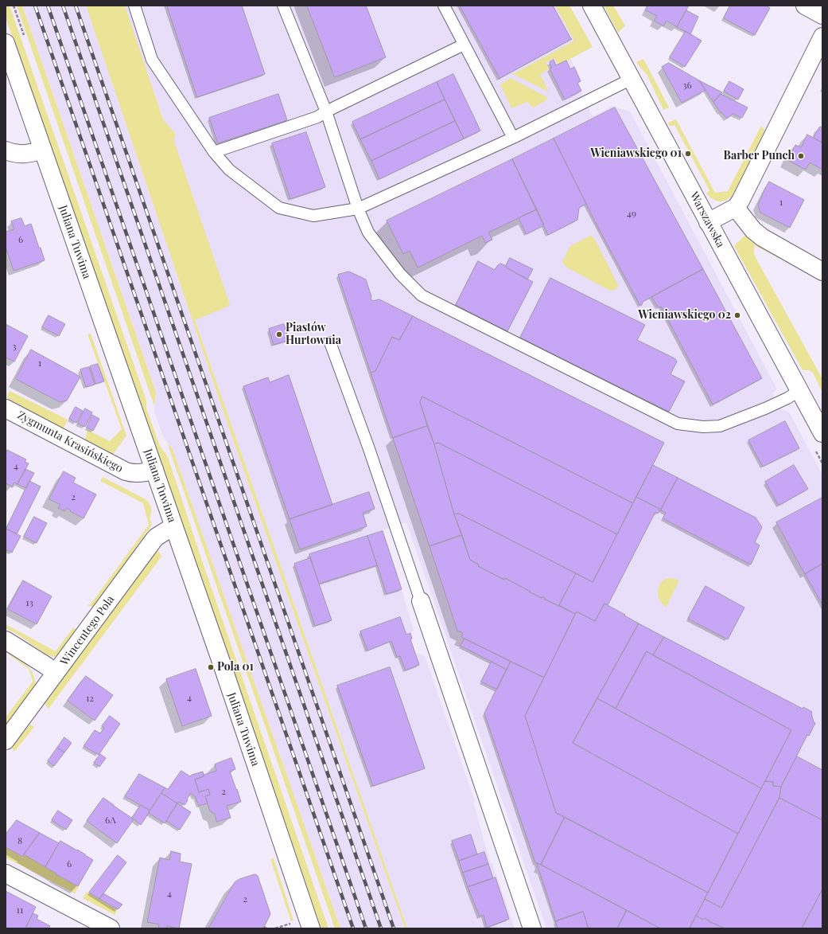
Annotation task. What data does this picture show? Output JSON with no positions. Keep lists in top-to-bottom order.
{
  "streets": {
    "street": [
      "Warszawska",
      "Juliana Tuwima",
      "Zygmunta Krasińskiego",
      "Wincentego Pola"
    ]
  },
  "crossings": [
    ["Juliana Tuwima", "Zygmunta Krasińskiego"],
    ["Juliana Tuwima", "Wincentego Pola"]
  ],
  "places": [
    "Wieniawskiego 01",
    "Barber Punch",
    "Wieniawskiego 02",
    "Piastów Hurtownia",
    "Pola 01"
  ],
  "house_numbers": [
    "36",
    "1",
    "49",
    "6",
    "3",
    "1",
    "4",
    "2",
    "13",
    "4",
    "12",
    "2",
    "6A",
    "8",
    "6",
    "4",
    "2",
    "11"
  ]
}
